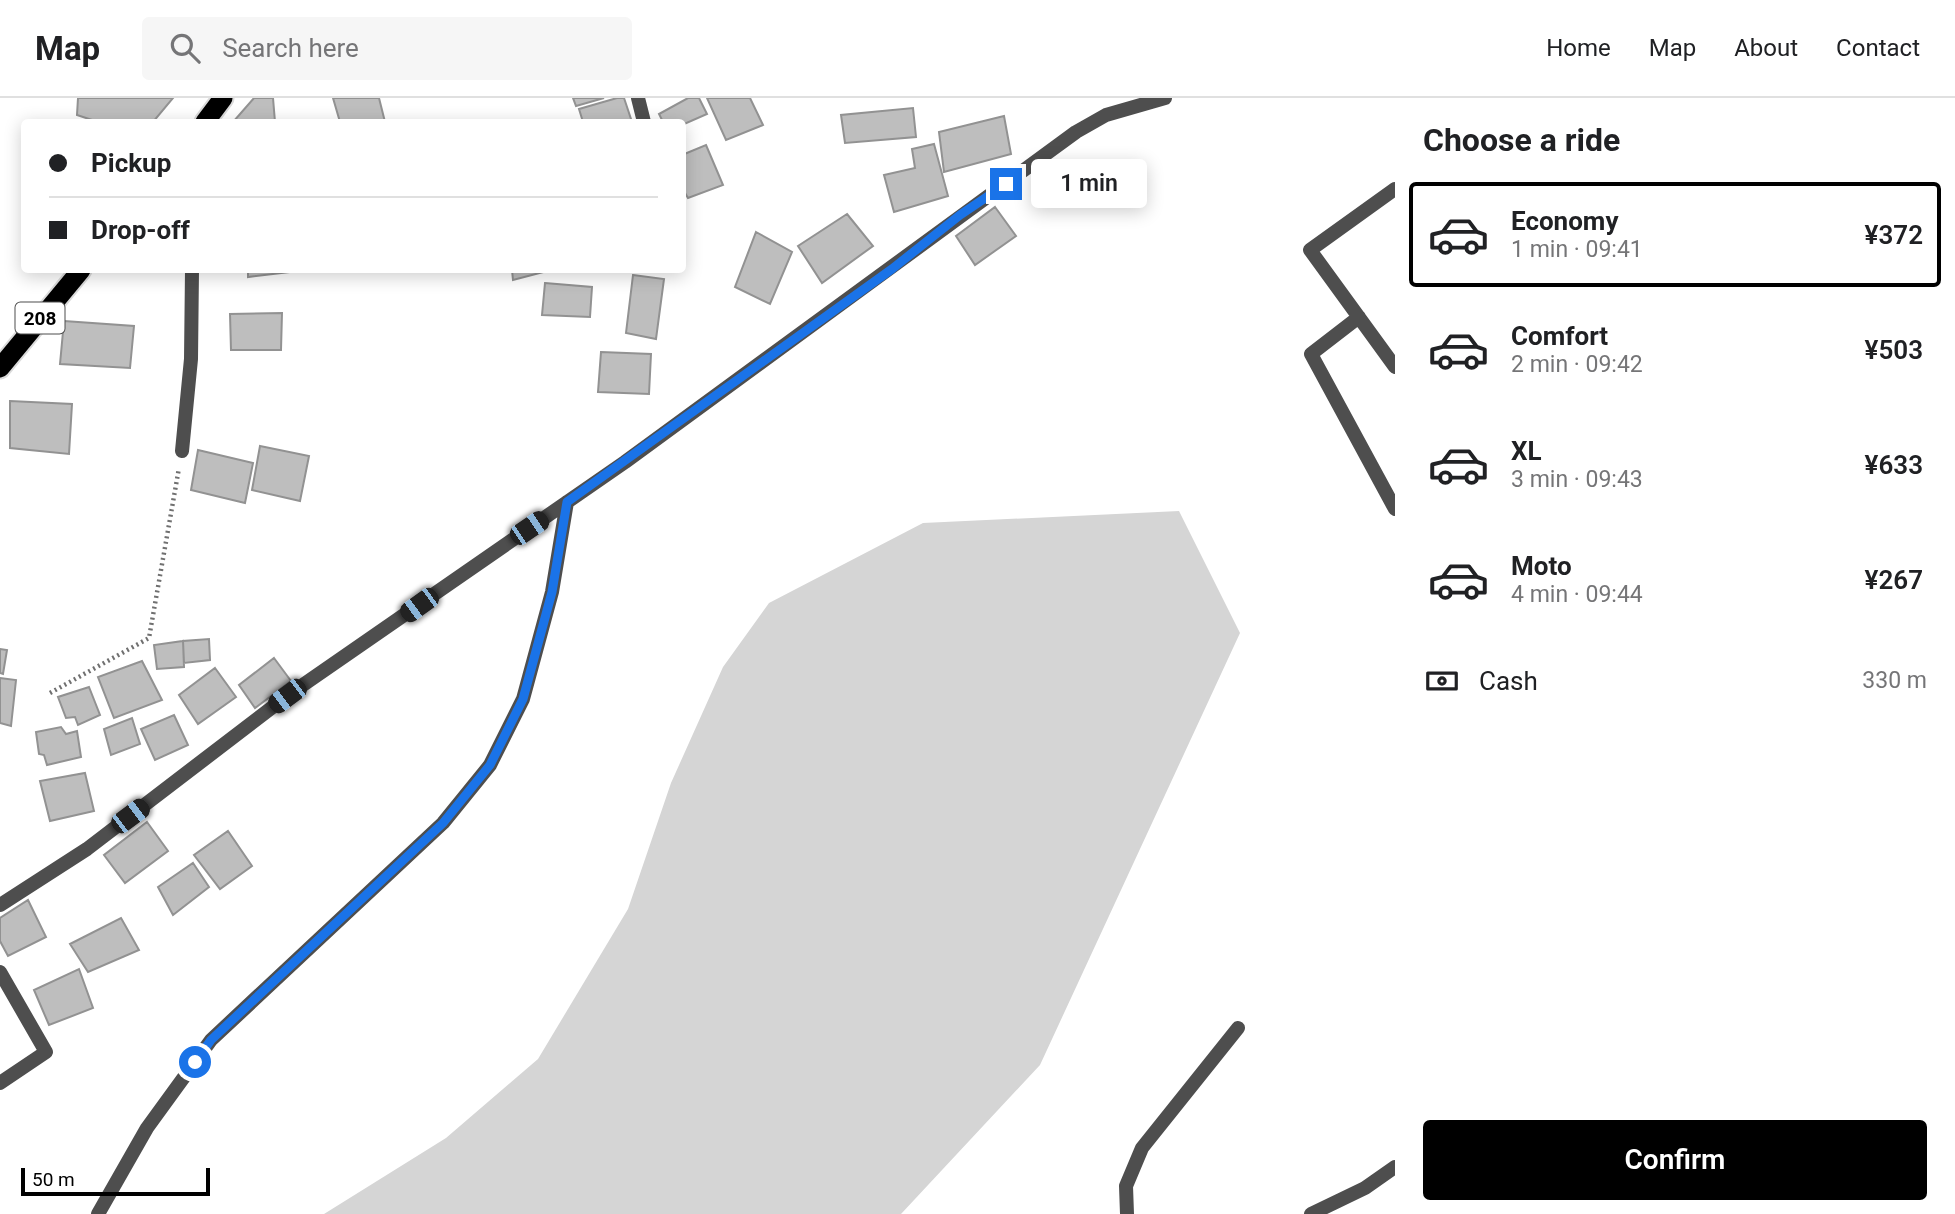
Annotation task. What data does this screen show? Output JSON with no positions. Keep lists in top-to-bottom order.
{
  "streets": {
    "highway": ["208"]
  },
  "scale_bar": "50 m",
  "page": {
    "header": "Map",
    "search": "Search here",
    "nav": [
      "Home",
      "Map",
      "About",
      "Contact"
    ],
    "heading": "Choose a ride",
    "banner": ["Pickup", "Drop-off"],
    "bubble": "1 min",
    "list": [
      {
        "name": "Economy",
        "note": "1 min · 09:41",
        "value": "¥372"
      },
      {
        "name": "Comfort",
        "note": "2 min · 09:42",
        "value": "¥503"
      },
      {
        "name": "XL",
        "note": "3 min · 09:43",
        "value": "¥633"
      },
      {
        "name": "Moto",
        "note": "4 min · 09:44",
        "value": "¥267"
      }
    ],
    "pay": ["Cash", "330 m"],
    "buttons": "Confirm",
    "scale": "50 m"
  }
}
